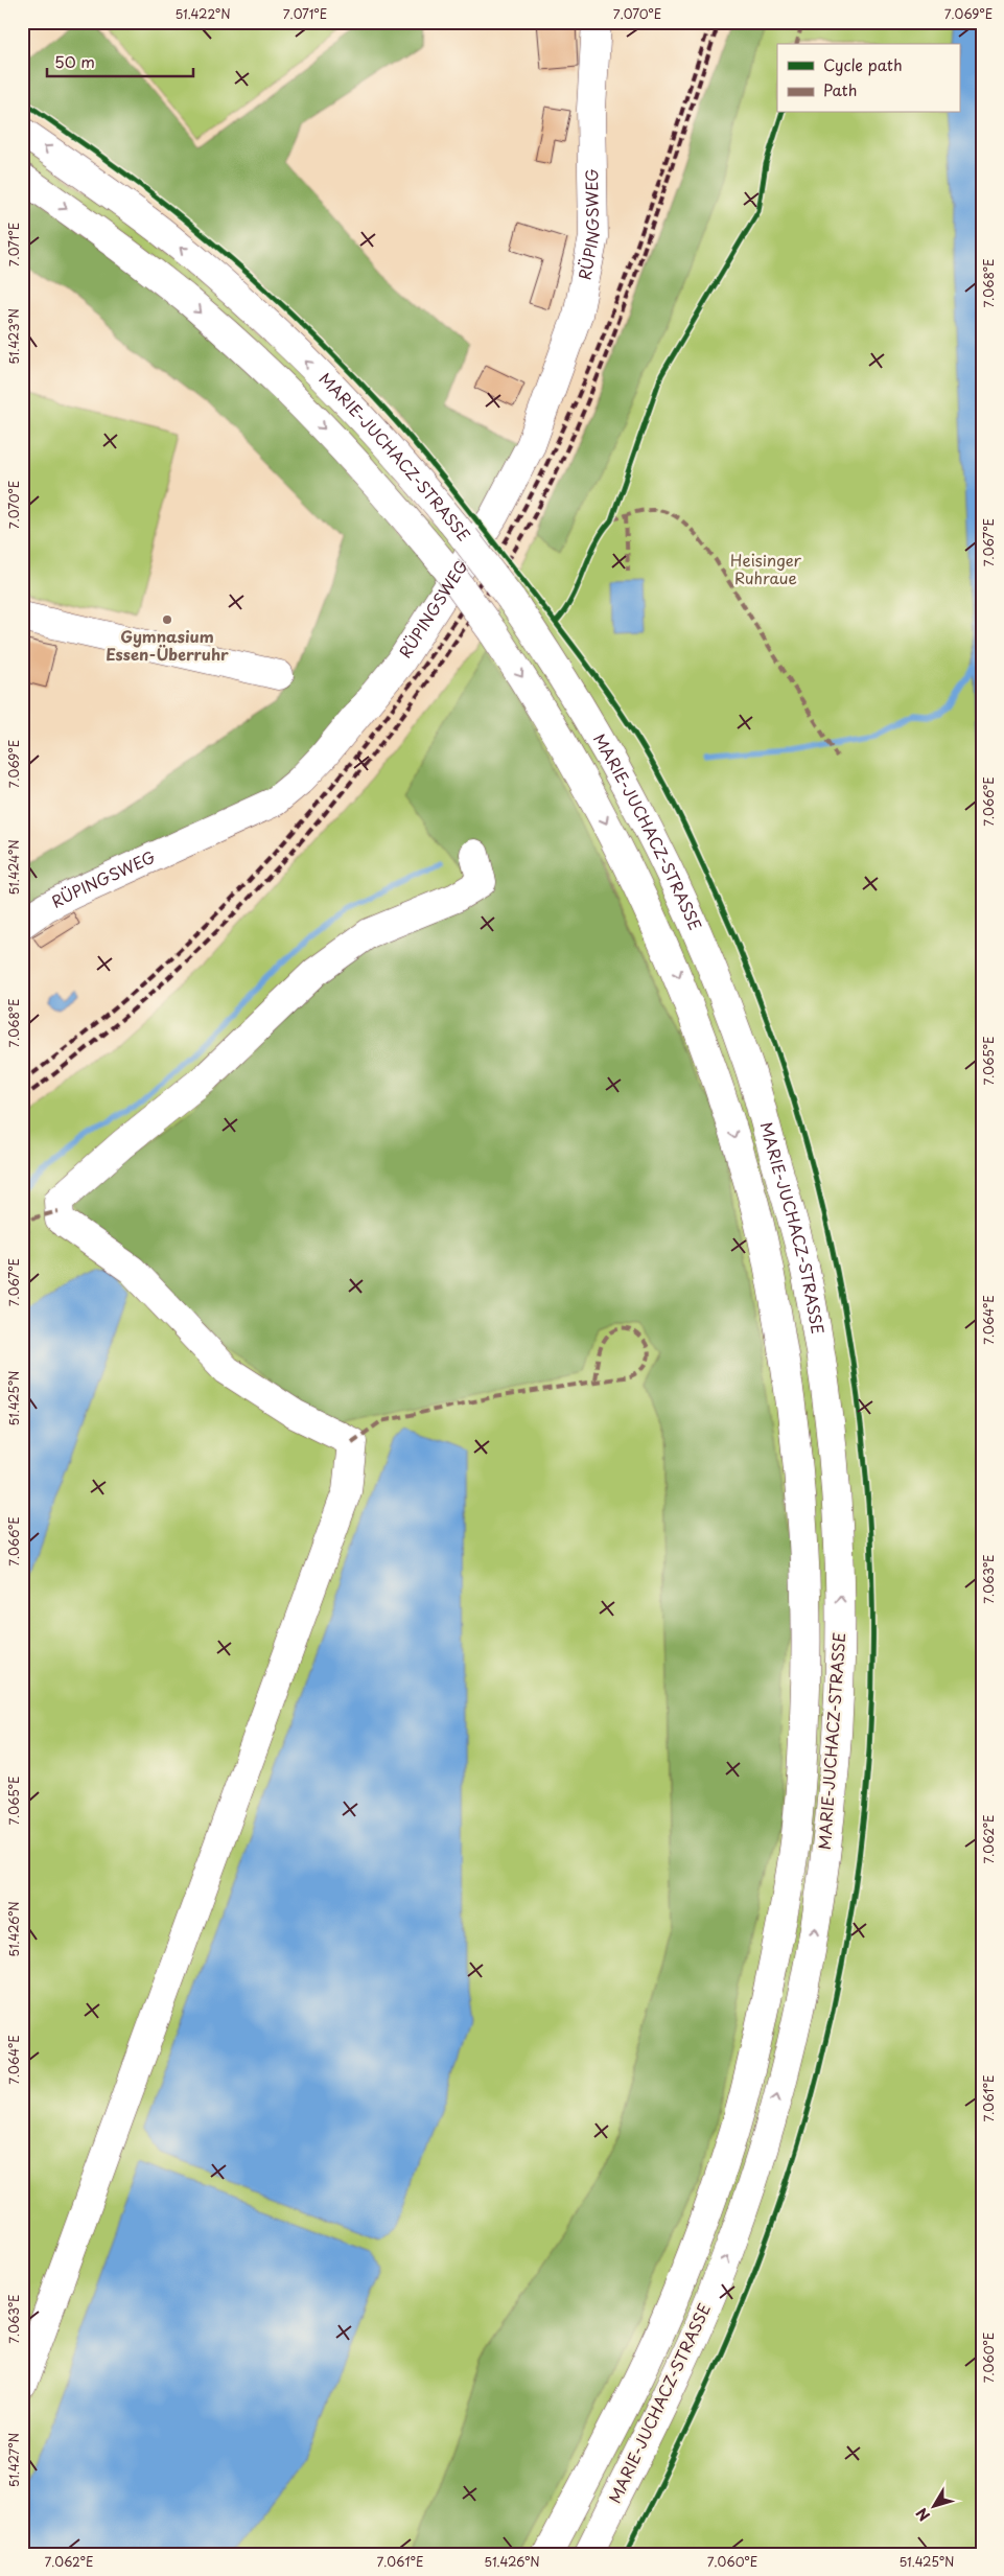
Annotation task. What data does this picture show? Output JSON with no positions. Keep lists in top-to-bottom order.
{
  "streets": {
    "main road": ["RÜPINGSWEG", "MARIE-JUCHACZ-STRASSE"]
  },
  "parks": ["Heisinger Ruhraue"],
  "places": ["Gymnasium Essen-Überruhr"],
  "legend": ["Cycle path", "Path"],
  "scale_bar": "50 m",
  "north": "bottom left",
  "coordinates": [
    "51.422°N",
    "7.071°E",
    "7.070°E",
    "7.069°E",
    "7.068°E",
    "51.423°N",
    "7.067°E",
    "7.066°E",
    "51.424°N",
    "7.065°E",
    "7.064°E",
    "51.425°N",
    "7.063°E",
    "7.062°E",
    "51.426°N",
    "7.061°E",
    "7.060°E",
    "51.427°N"
  ]
}
